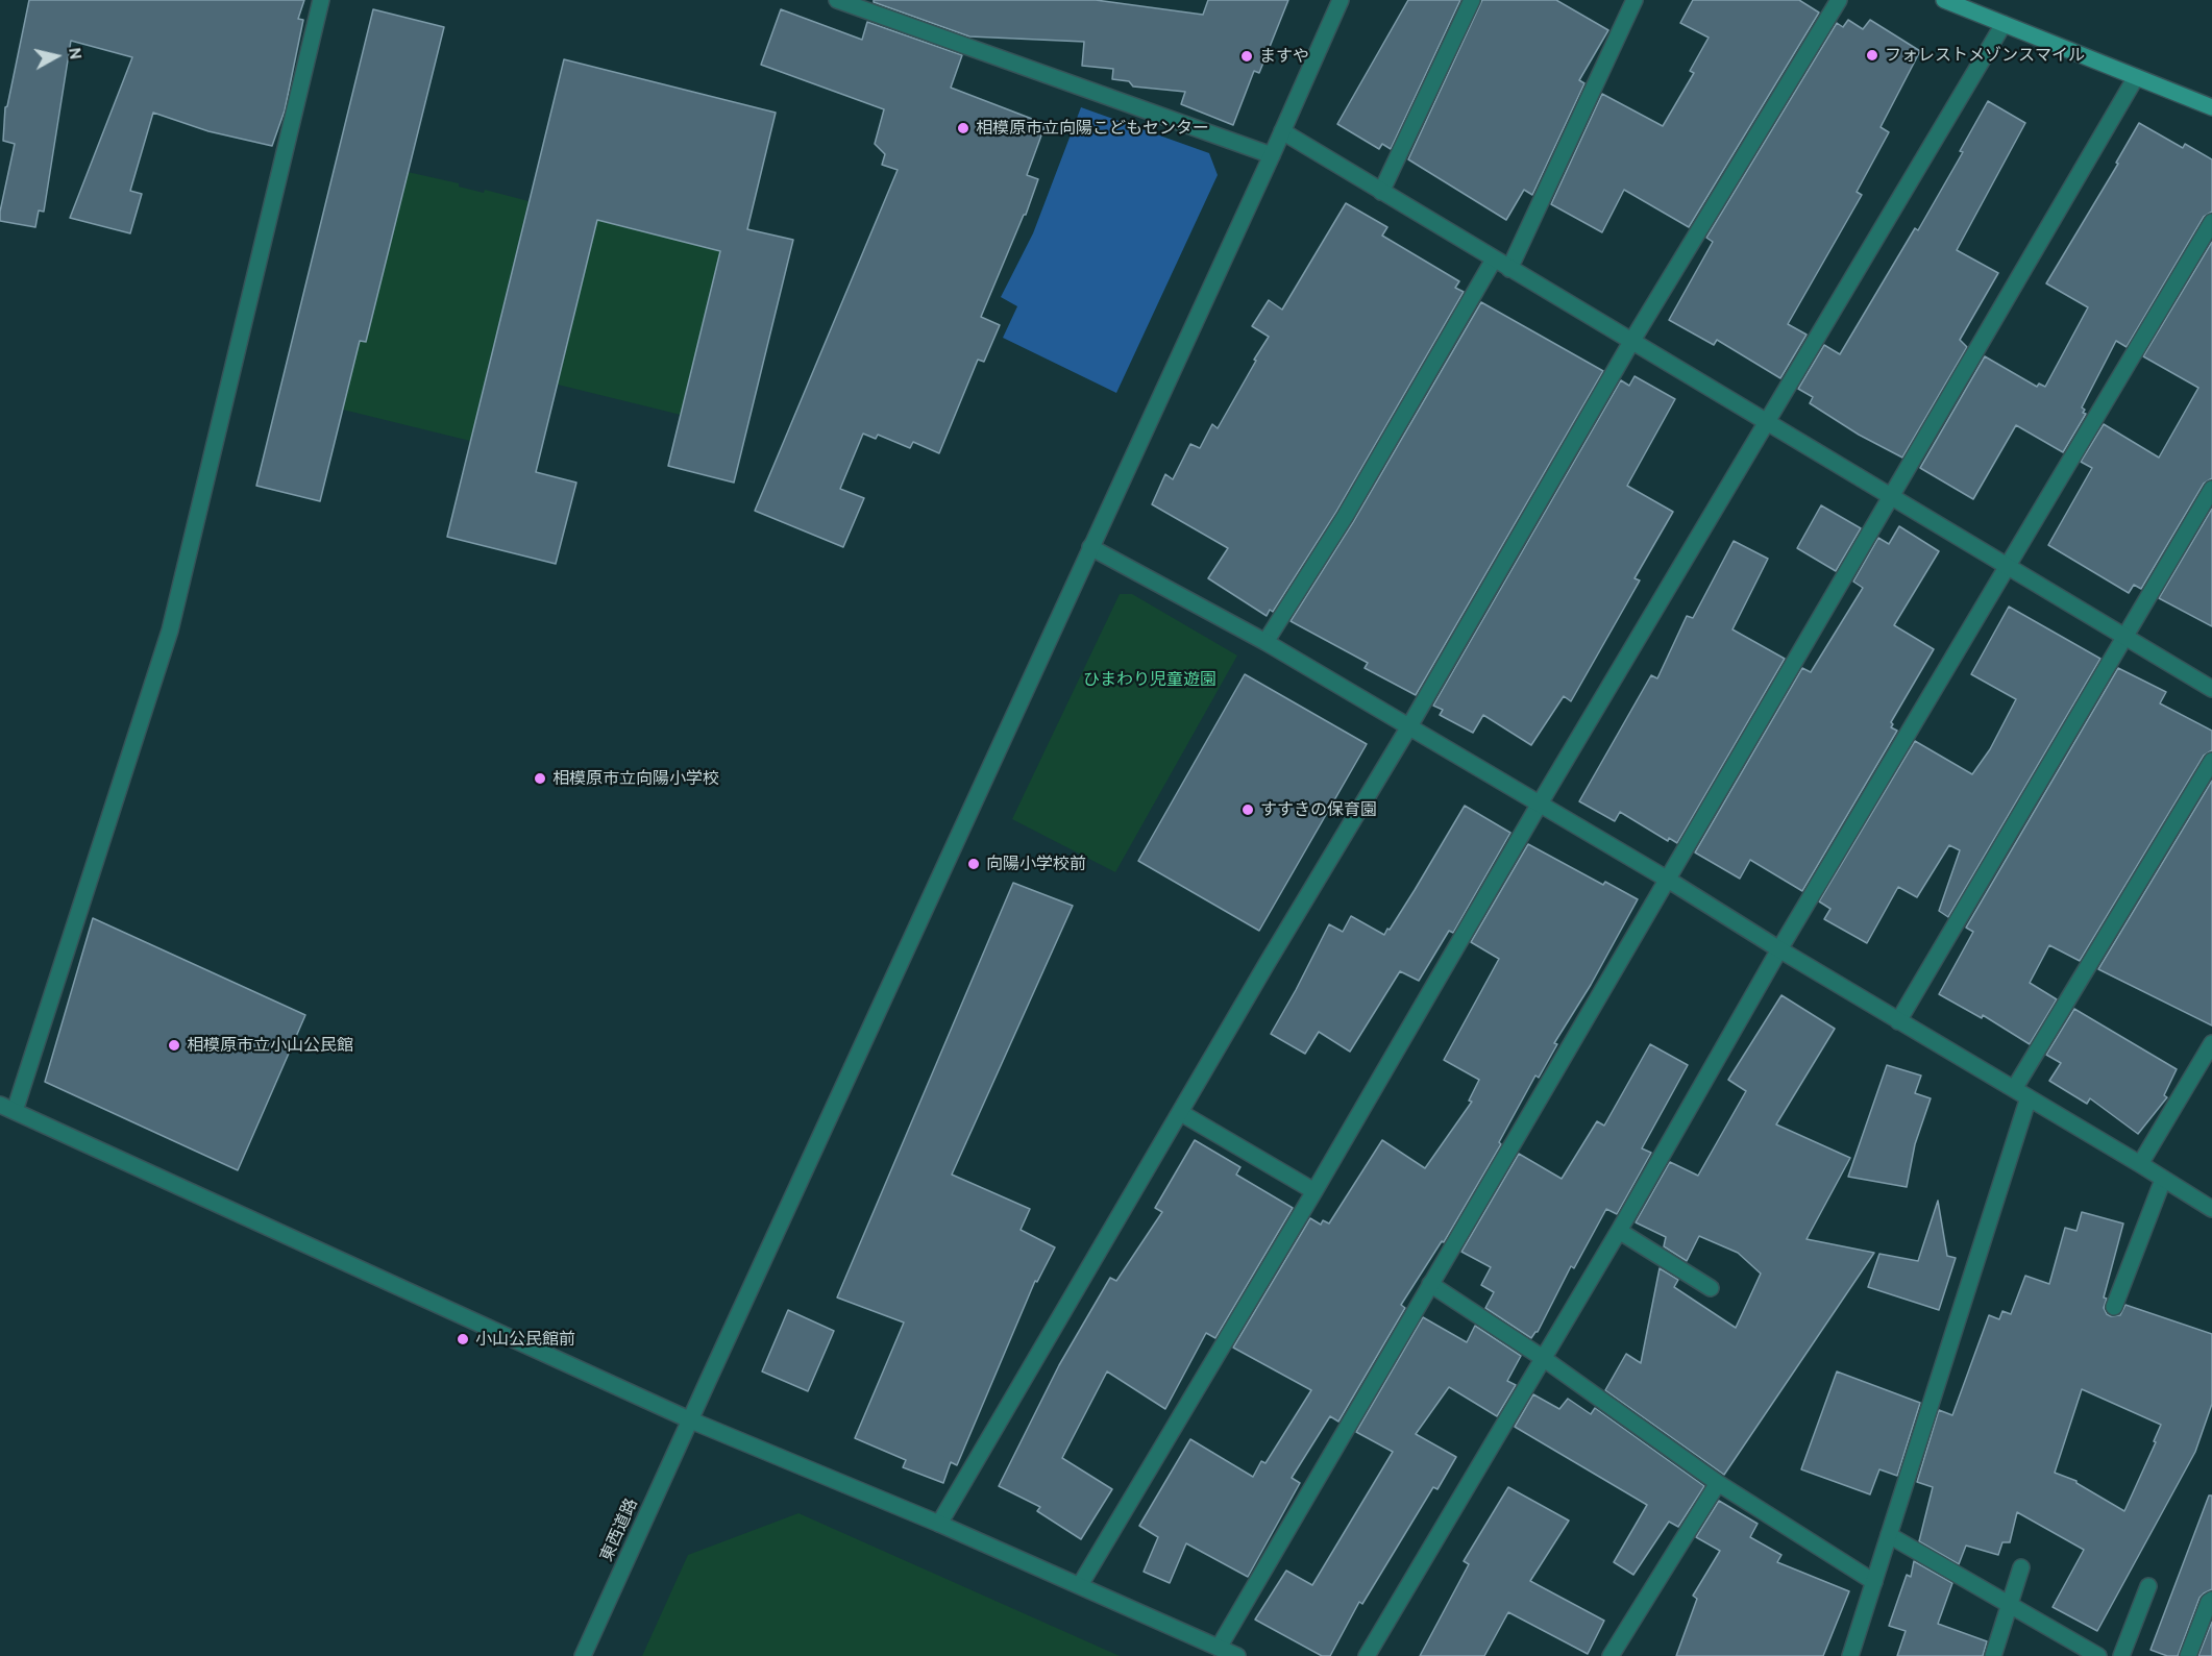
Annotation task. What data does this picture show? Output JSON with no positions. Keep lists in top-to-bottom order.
{
  "streets": {
    "street": ["東西道路"]
  },
  "parks": ["ひまわり児童遊園"],
  "places": [
    "フォレストメゾンスマイル",
    "ますや",
    "相模原市立向陽こどもセンター",
    "相模原市立向陽小学校",
    "すすきの保育園",
    "向陽小学校前",
    "相模原市立小山公民館",
    "小山公民館前"
  ],
  "north": "right"
}
